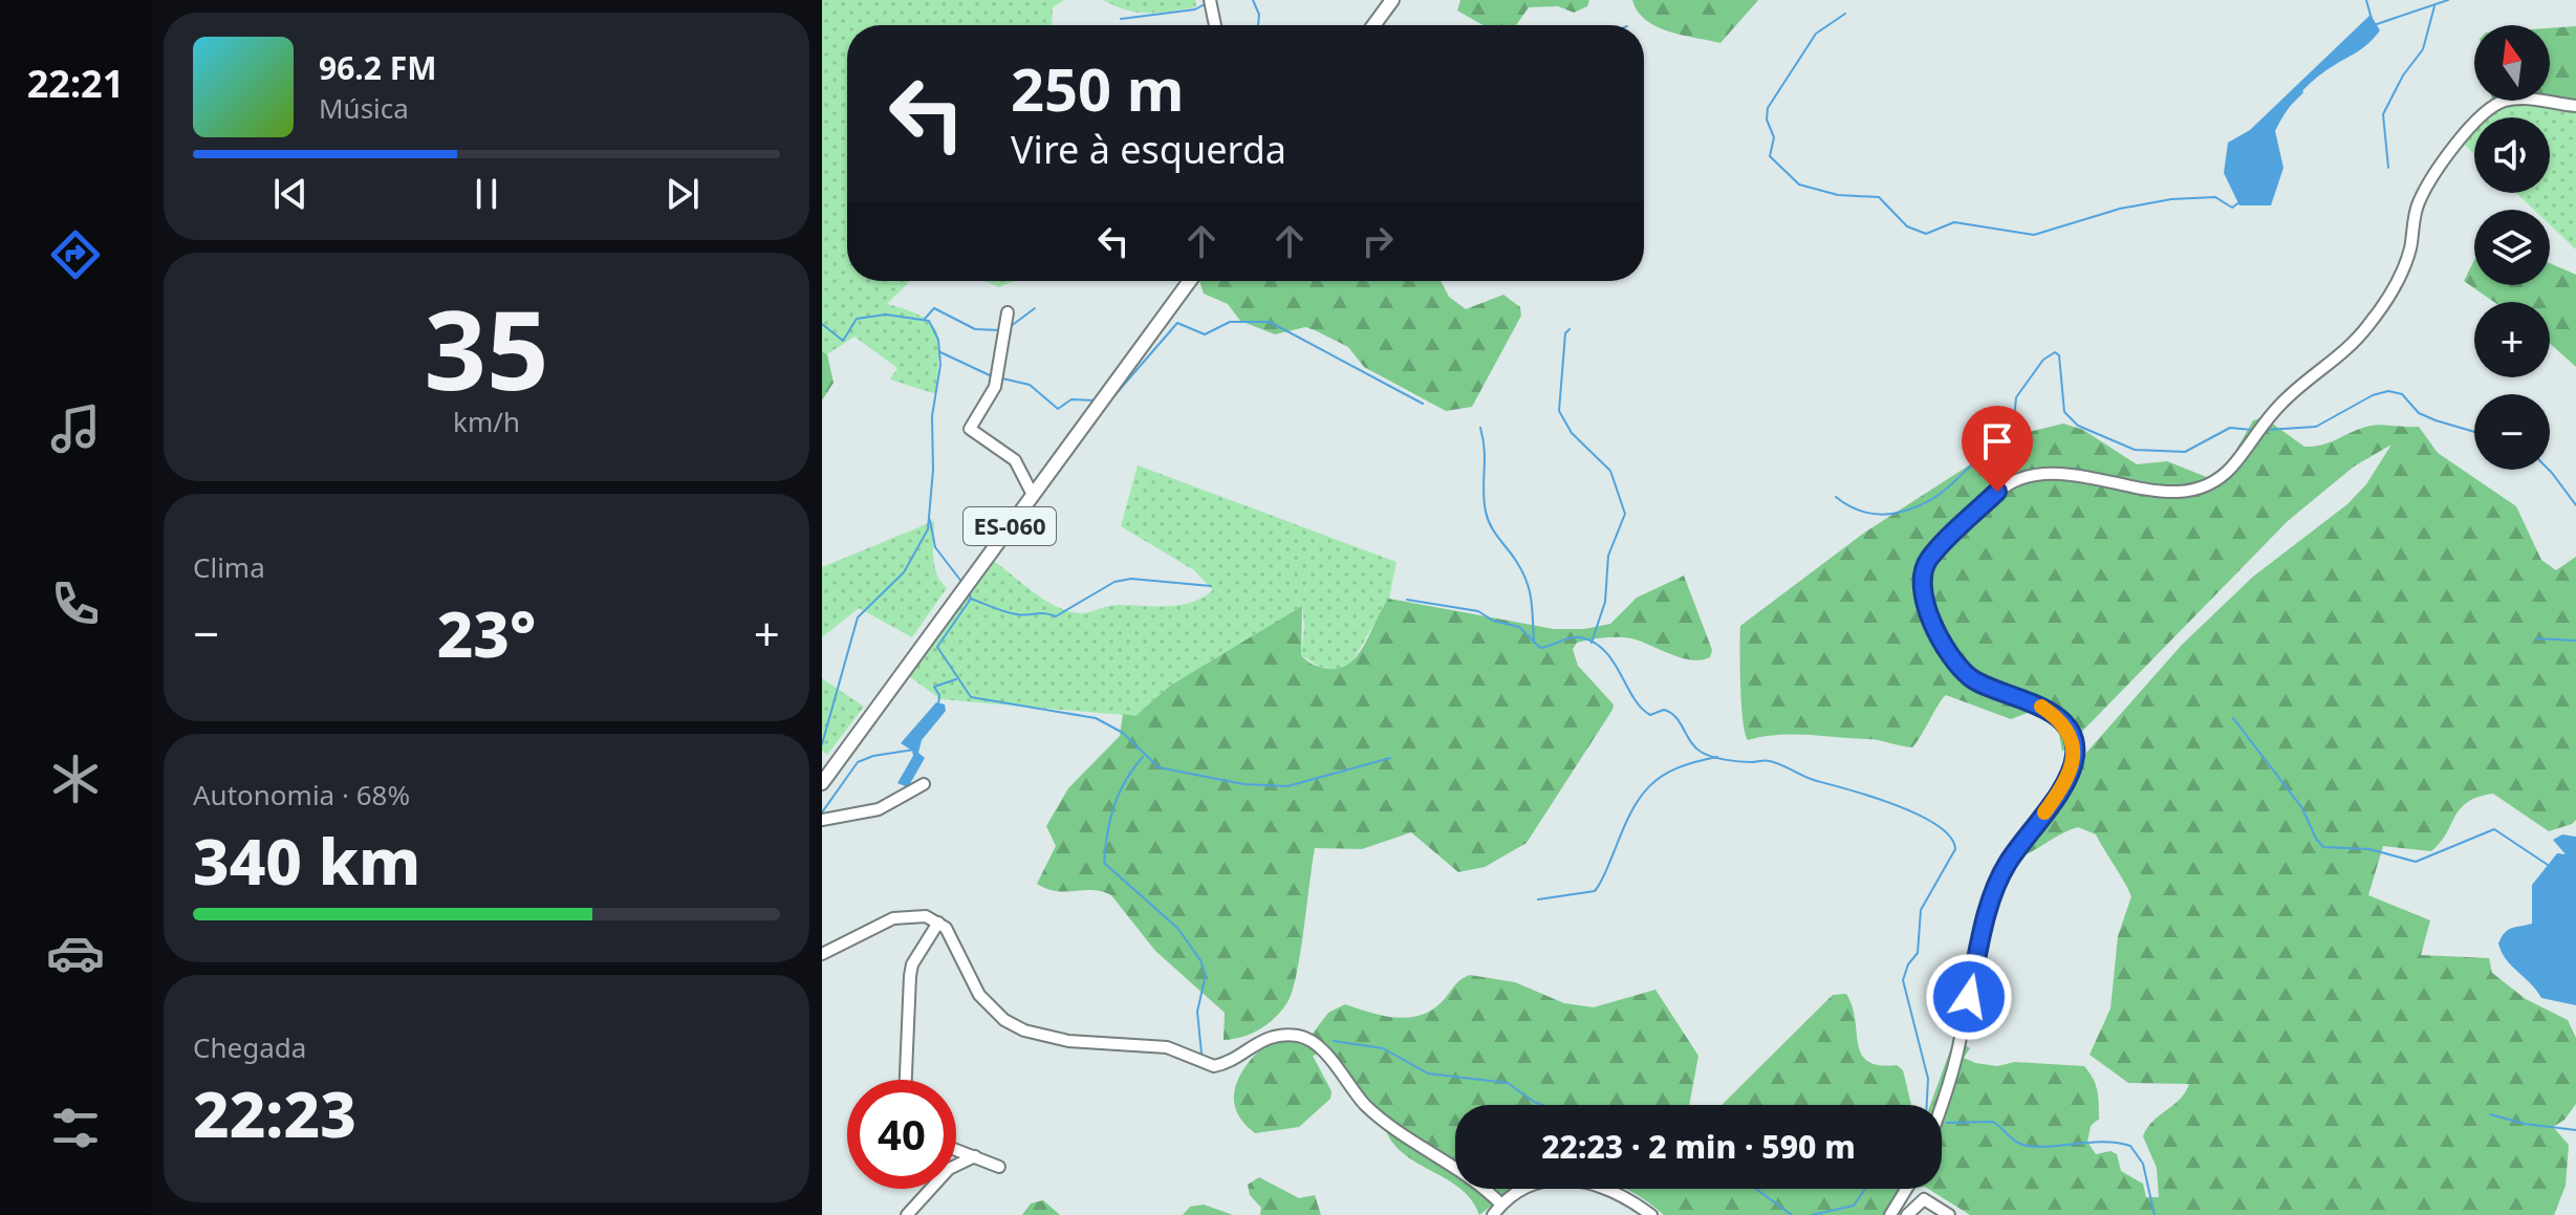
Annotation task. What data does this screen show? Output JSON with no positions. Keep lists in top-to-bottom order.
{
  "streets": {
    "main road": ["ES-060"]
  },
  "north": "top",
  "page": {
    "tabs": "22:21",
    "map_buttons": ["+", "−"],
    "turn": ["250 m", "Vire à esquerda"],
    "song": ["96.2 FM", "Música"],
    "tile": [
      ["35", "km/h"],
      "Clima",
      ["Autonomia · 68%", "340 km"],
      ["Chegada", "22:23"]
    ],
    "heat": ["−", "23°", "+"],
    "limit": "40",
    "trip": "22:23 · 2 min · 590 m"
  }
}
